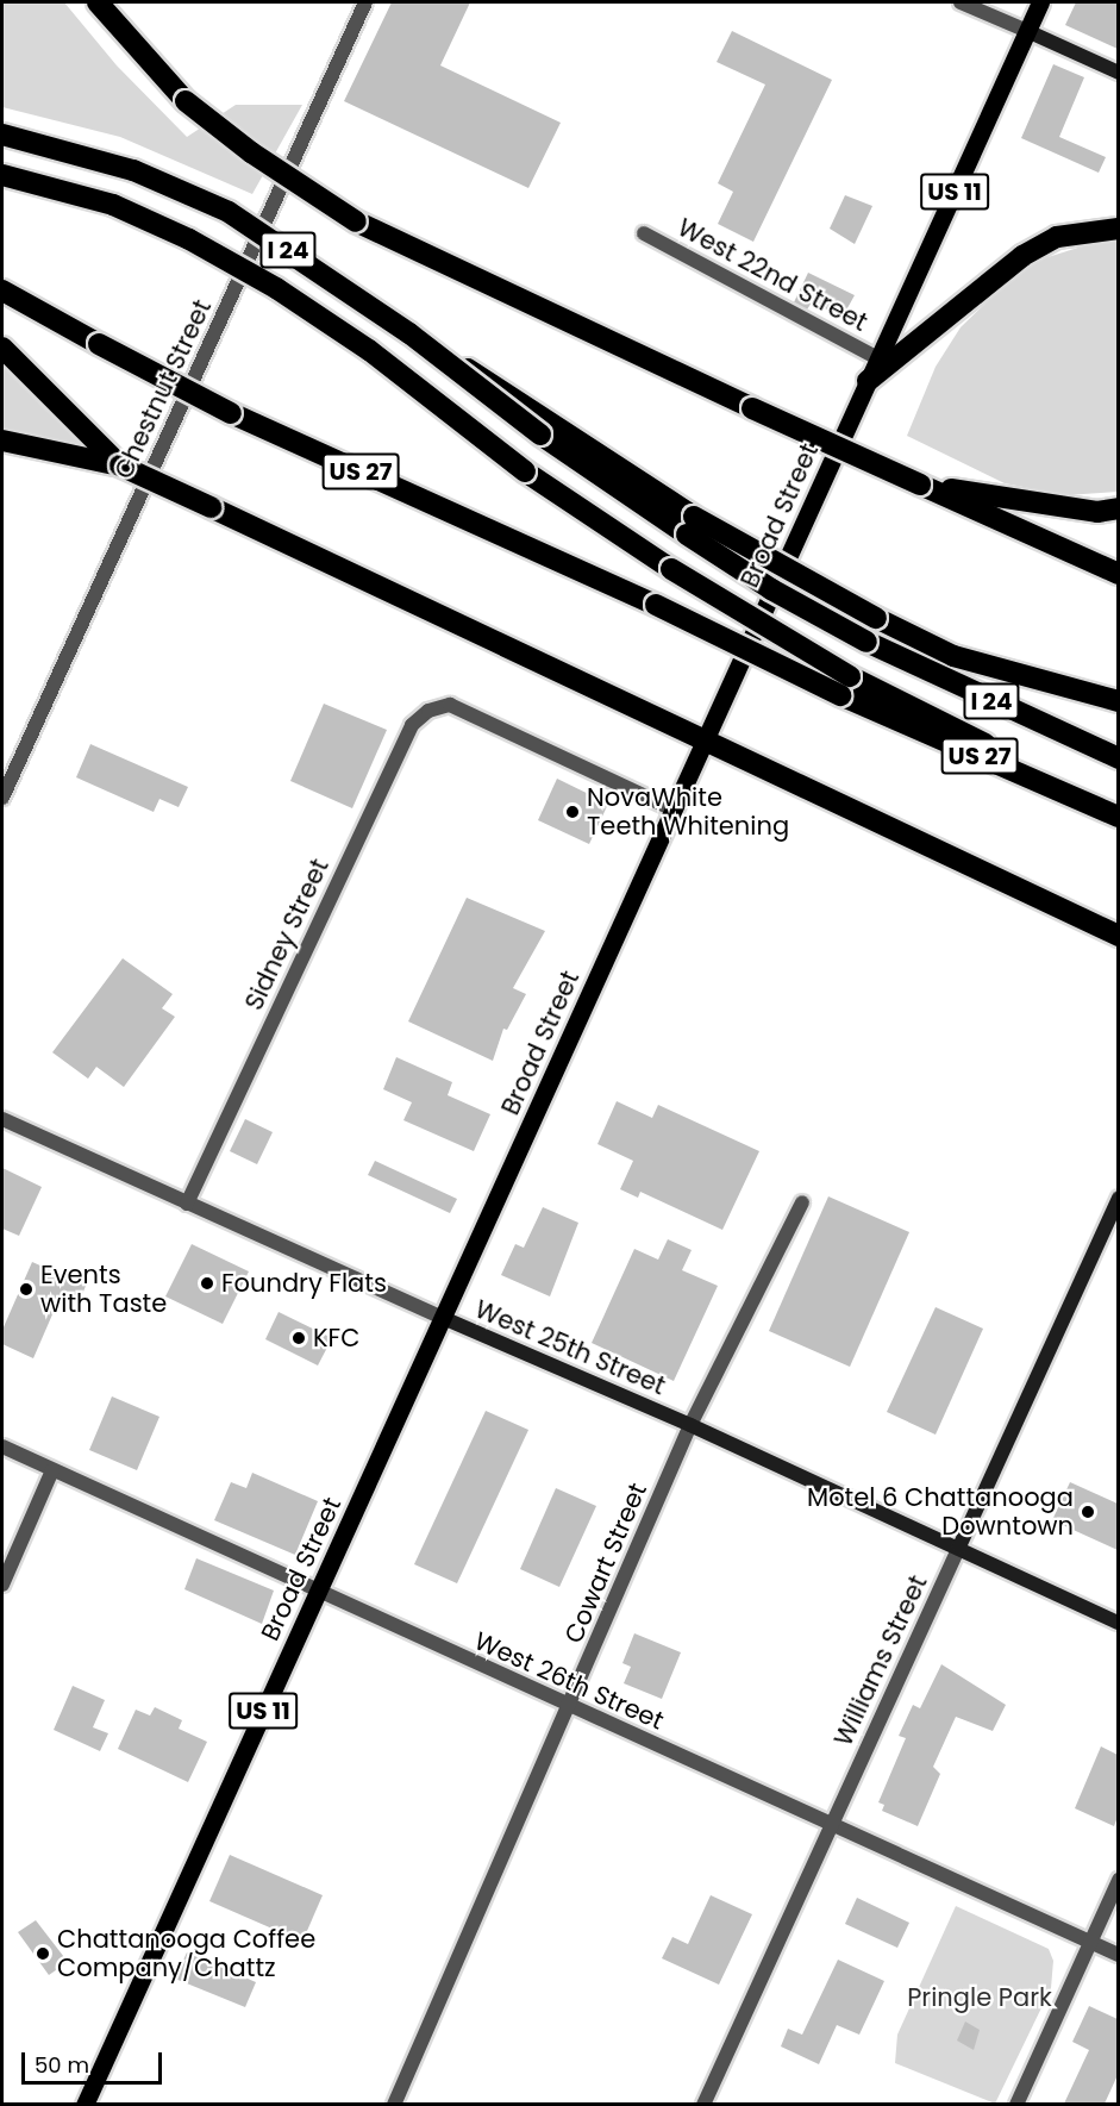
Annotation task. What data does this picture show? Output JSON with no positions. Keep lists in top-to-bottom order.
{
  "streets": {
    "highway": ["I 24", "US 27"],
    "main road": ["US 11", "Broad Street"],
    "street": [
      "West 22nd Street",
      "Chestnut Street",
      "Sidney Street",
      "West 25th Street",
      "Cowart Street",
      "Williams Street",
      "West 26th Street"
    ]
  },
  "crossings": [
    ["I 24", "US 27"],
    ["West 22nd Street", "Broad Street"],
    ["Broad Street", "Sidney Street"],
    ["Broad Street", "West 25th Street"],
    ["Broad Street", "West 26th Street"],
    ["Sidney Street", "West 25th Street"],
    ["West 25th Street", "Cowart Street"],
    ["West 25th Street", "Williams Street"],
    ["Cowart Street", "West 26th Street"],
    ["Williams Street", "West 26th Street"]
  ],
  "parks": ["Pringle Park"],
  "places": [
    "NovaWhite Teeth Whitening",
    "Foundry Flats",
    "Events with Taste",
    "KFC",
    "Motel 6 Chattanooga Downtown",
    "Chattanooga Coffee Company/Chattz"
  ],
  "scale_bar": "50 m"
}
